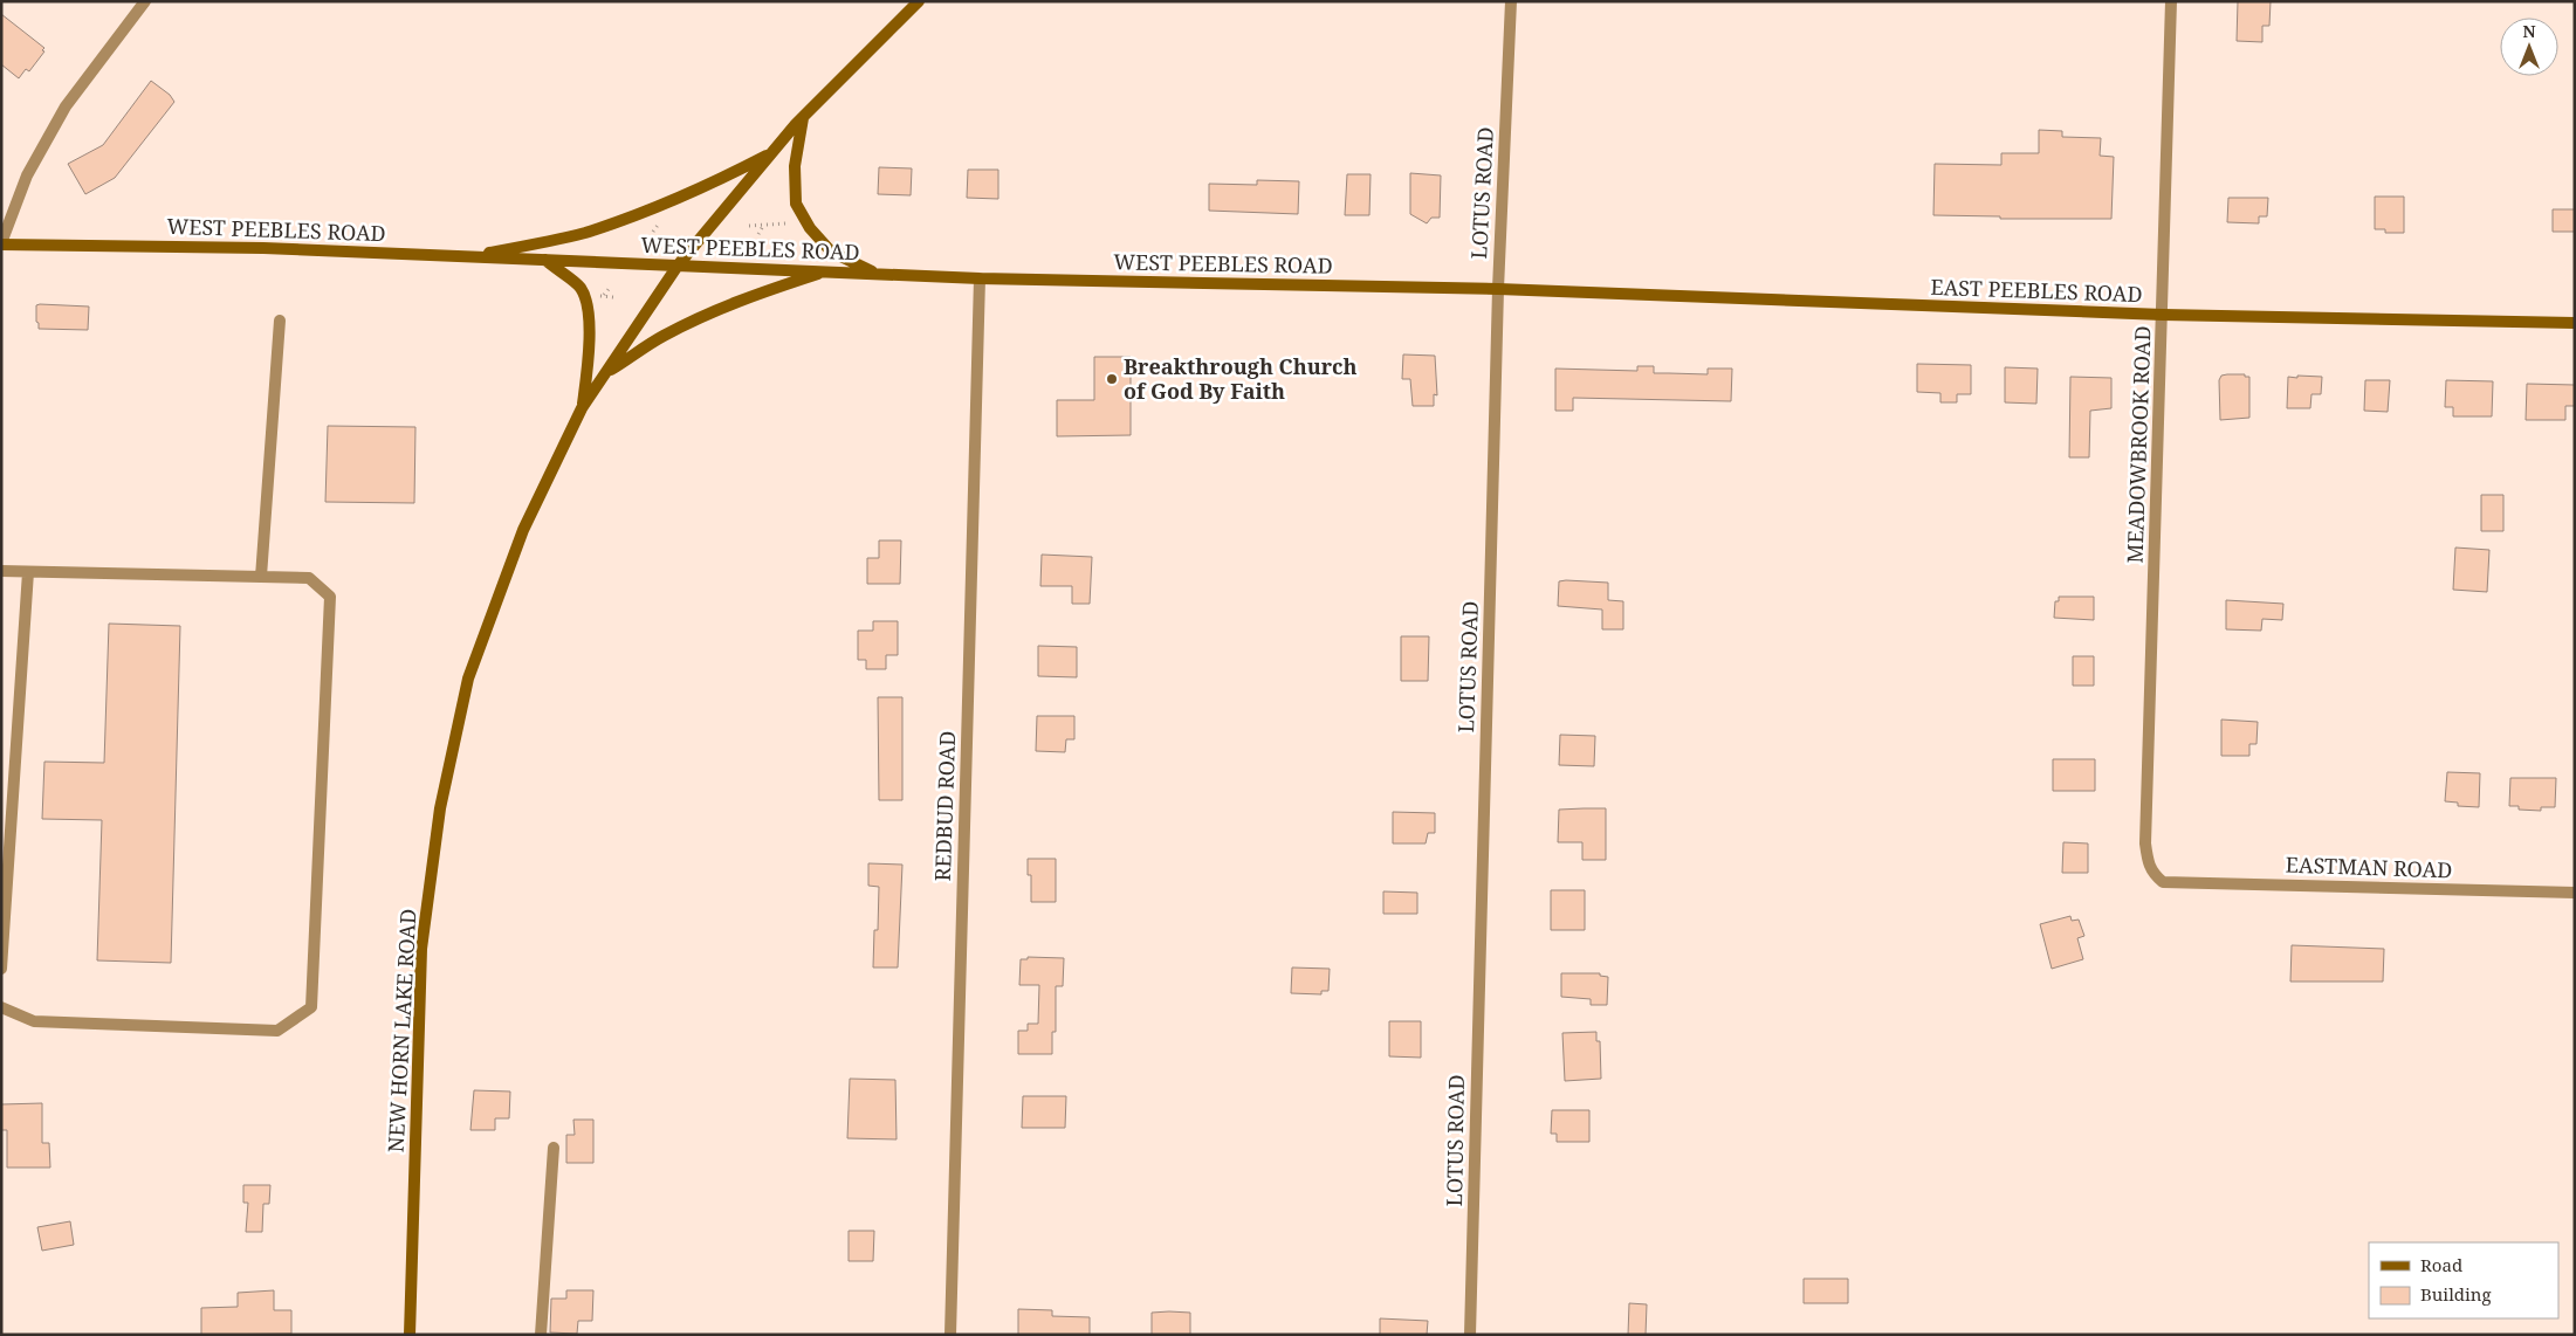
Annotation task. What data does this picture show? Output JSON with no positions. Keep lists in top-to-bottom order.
{
  "streets": {
    "main road": ["WEST PEEBLES ROAD", "EAST PEEBLES ROAD", "NEW HORN LAKE ROAD"],
    "street": [
      "LOTUS ROAD",
      "MEADOWBROOK ROAD",
      "REDBUD ROAD",
      "EASTMAN ROAD"
    ]
  },
  "crossings": [
    ["LOTUS ROAD", "WEST PEEBLES ROAD"],
    ["LOTUS ROAD", "EAST PEEBLES ROAD"],
    ["WEST PEEBLES ROAD", "EAST PEEBLES ROAD"],
    ["WEST PEEBLES ROAD", "REDBUD ROAD"],
    ["WEST PEEBLES ROAD", "NEW HORN LAKE ROAD"],
    ["EAST PEEBLES ROAD", "MEADOWBROOK ROAD"],
    ["MEADOWBROOK ROAD", "EASTMAN ROAD"]
  ],
  "places": ["Breakthrough Church of God By Faith"],
  "legend": ["Road", "Building"],
  "north": "top"
}
